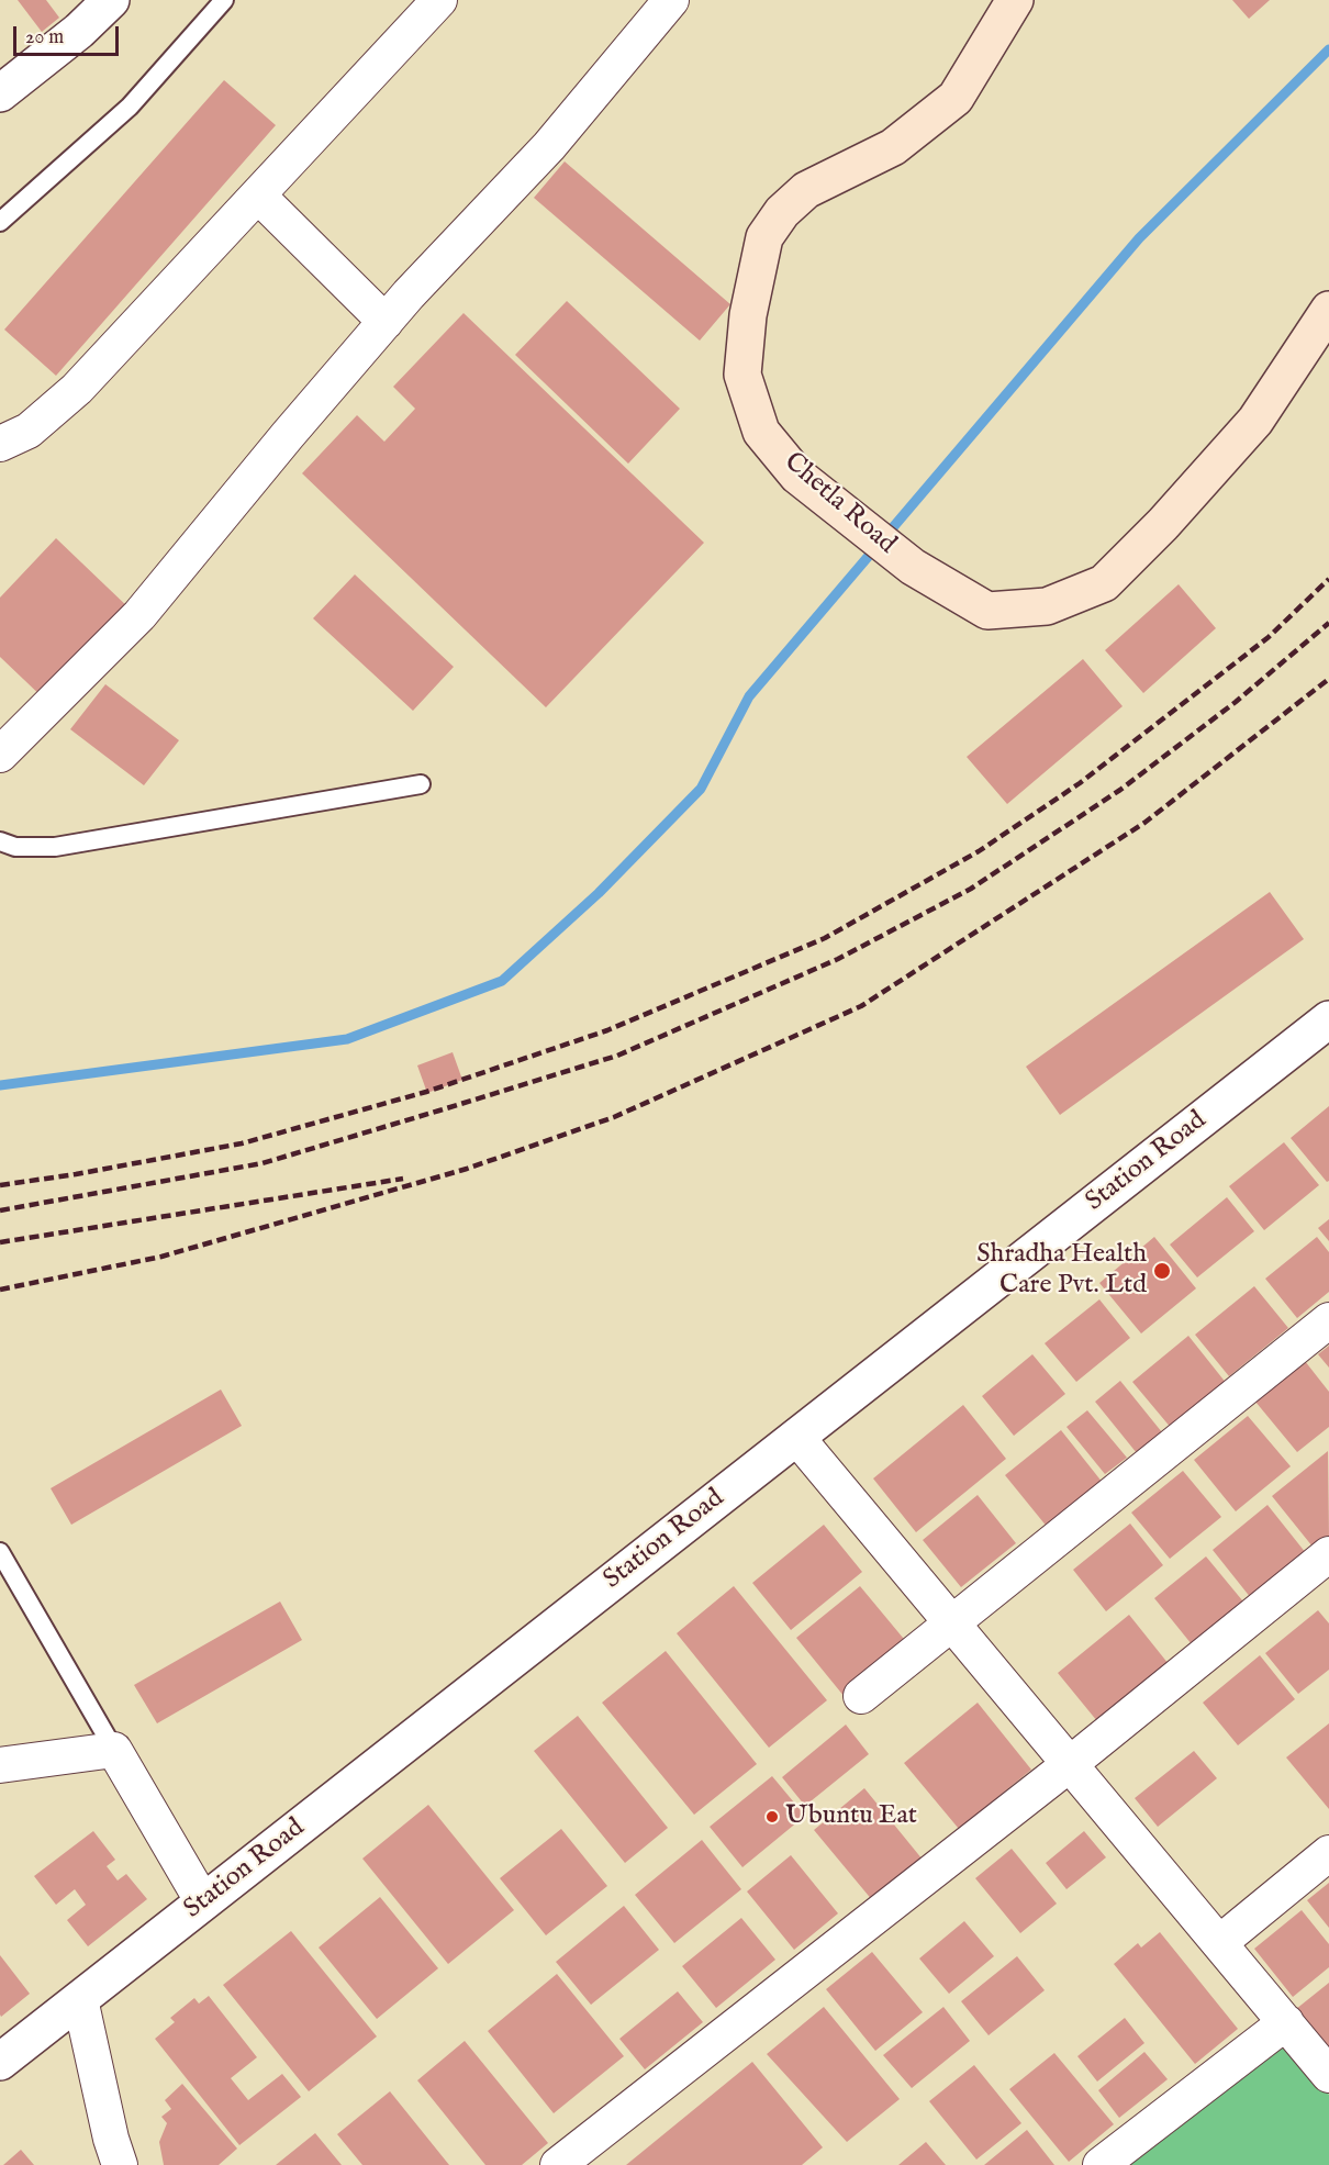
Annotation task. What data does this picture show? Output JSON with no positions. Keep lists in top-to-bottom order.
{
  "streets": {
    "main road": ["Chetla Road"],
    "street": ["Station Road"]
  },
  "places": ["Shradha Health Care Pvt. Ltd", "Ubuntu Eat"],
  "scale_bar": "20 m"
}
